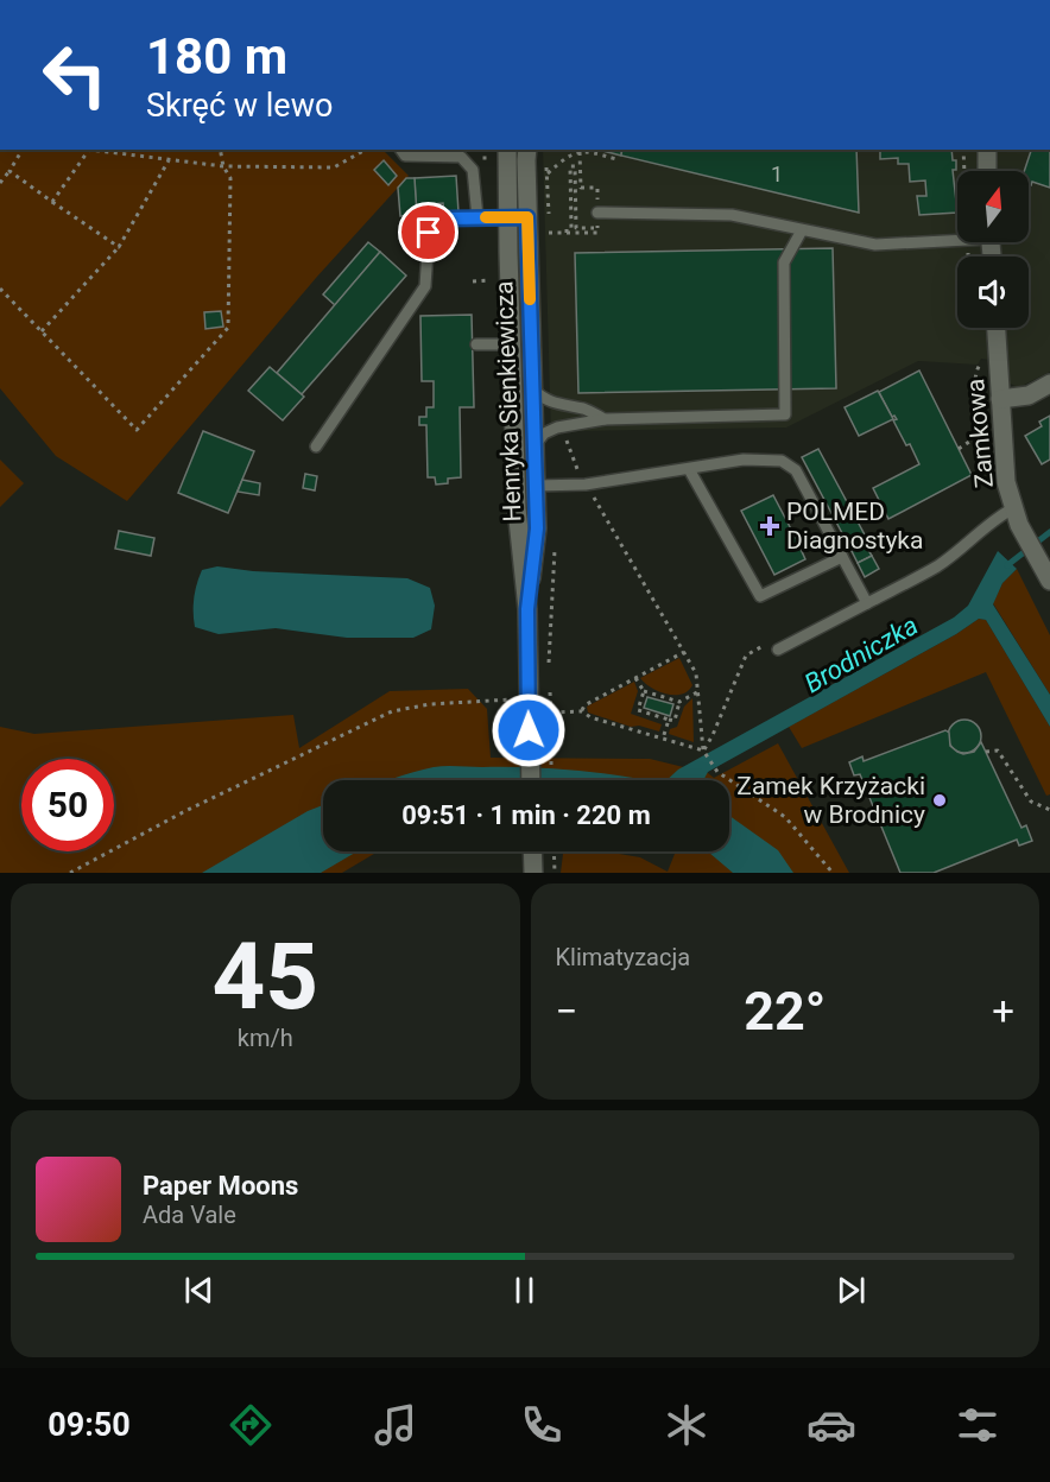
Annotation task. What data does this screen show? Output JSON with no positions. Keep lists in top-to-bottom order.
{
  "streets": {
    "main road": ["Henryka Sienkiewicza", "Zamkowa"]
  },
  "water": ["Brodniczka"],
  "places": {
    "health": ["POLMED Diagnostyka"],
    "other": ["Zamek Krzyżacki w Brodnicy"]
  },
  "house_numbers": ["1"],
  "north": "top",
  "page": {
    "turn": ["180 m", "Skręć w lewo"],
    "limit": "50",
    "trip": "09:51 · 1 min · 220 m",
    "tile": [
      ["45", "km/h"],
      "Klimatyzacja"
    ],
    "heat": ["−", "22°", "+"],
    "song": ["Paper Moons", "Ada Vale"],
    "tabs": "09:50"
  }
}
